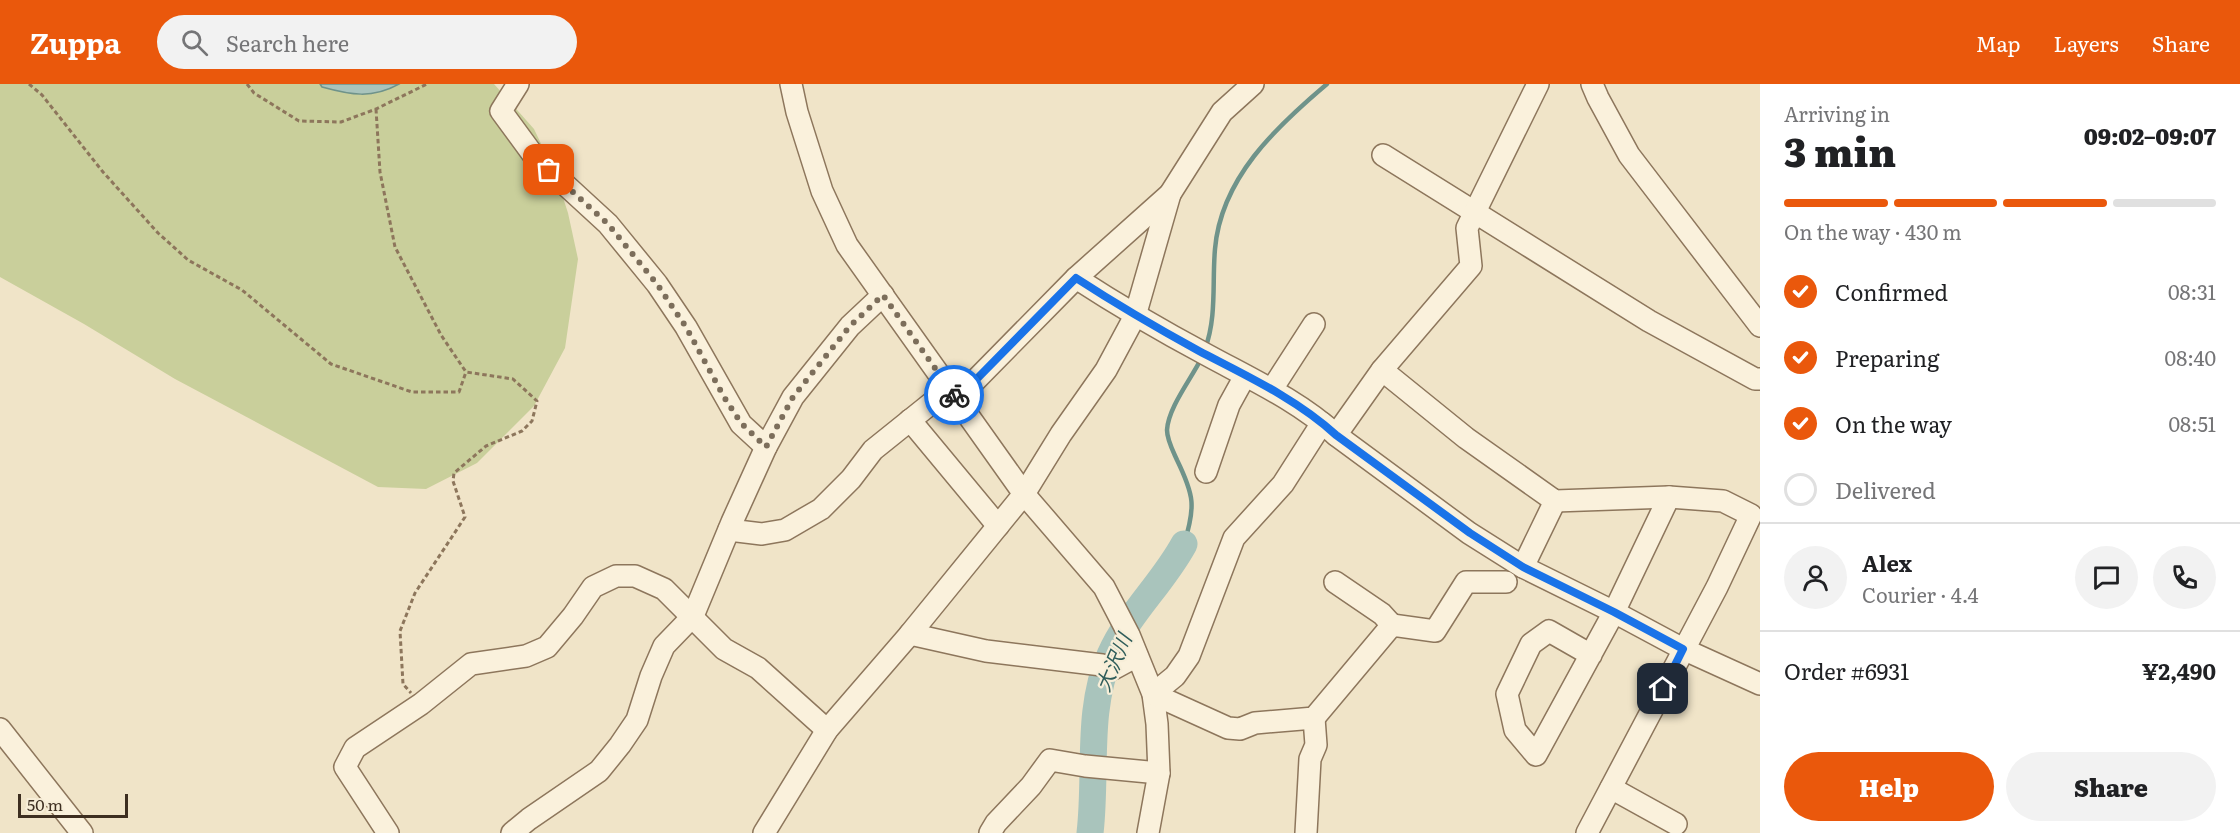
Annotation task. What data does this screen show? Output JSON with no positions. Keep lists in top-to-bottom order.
{
  "water": ["大沢川"],
  "scale_bar": "50 m",
  "page": {
    "header": "Zuppa",
    "search": "Search here",
    "nav": ["Map", "Layers", "Share"],
    "heading": ["3 min", "Arriving in", "09:02–09:07"],
    "panel": [
      "Alex",
      "Courier · 4.4",
      "Order #6931",
      "¥2,490"
    ],
    "bar": "On the way · 430 m",
    "list": [
      ["Confirmed", "08:31"],
      ["Preparing", "08:40"],
      ["On the way", "08:51"],
      "Delivered"
    ],
    "buttons": ["Help", "Share"],
    "scale": "50 m"
  }
}
